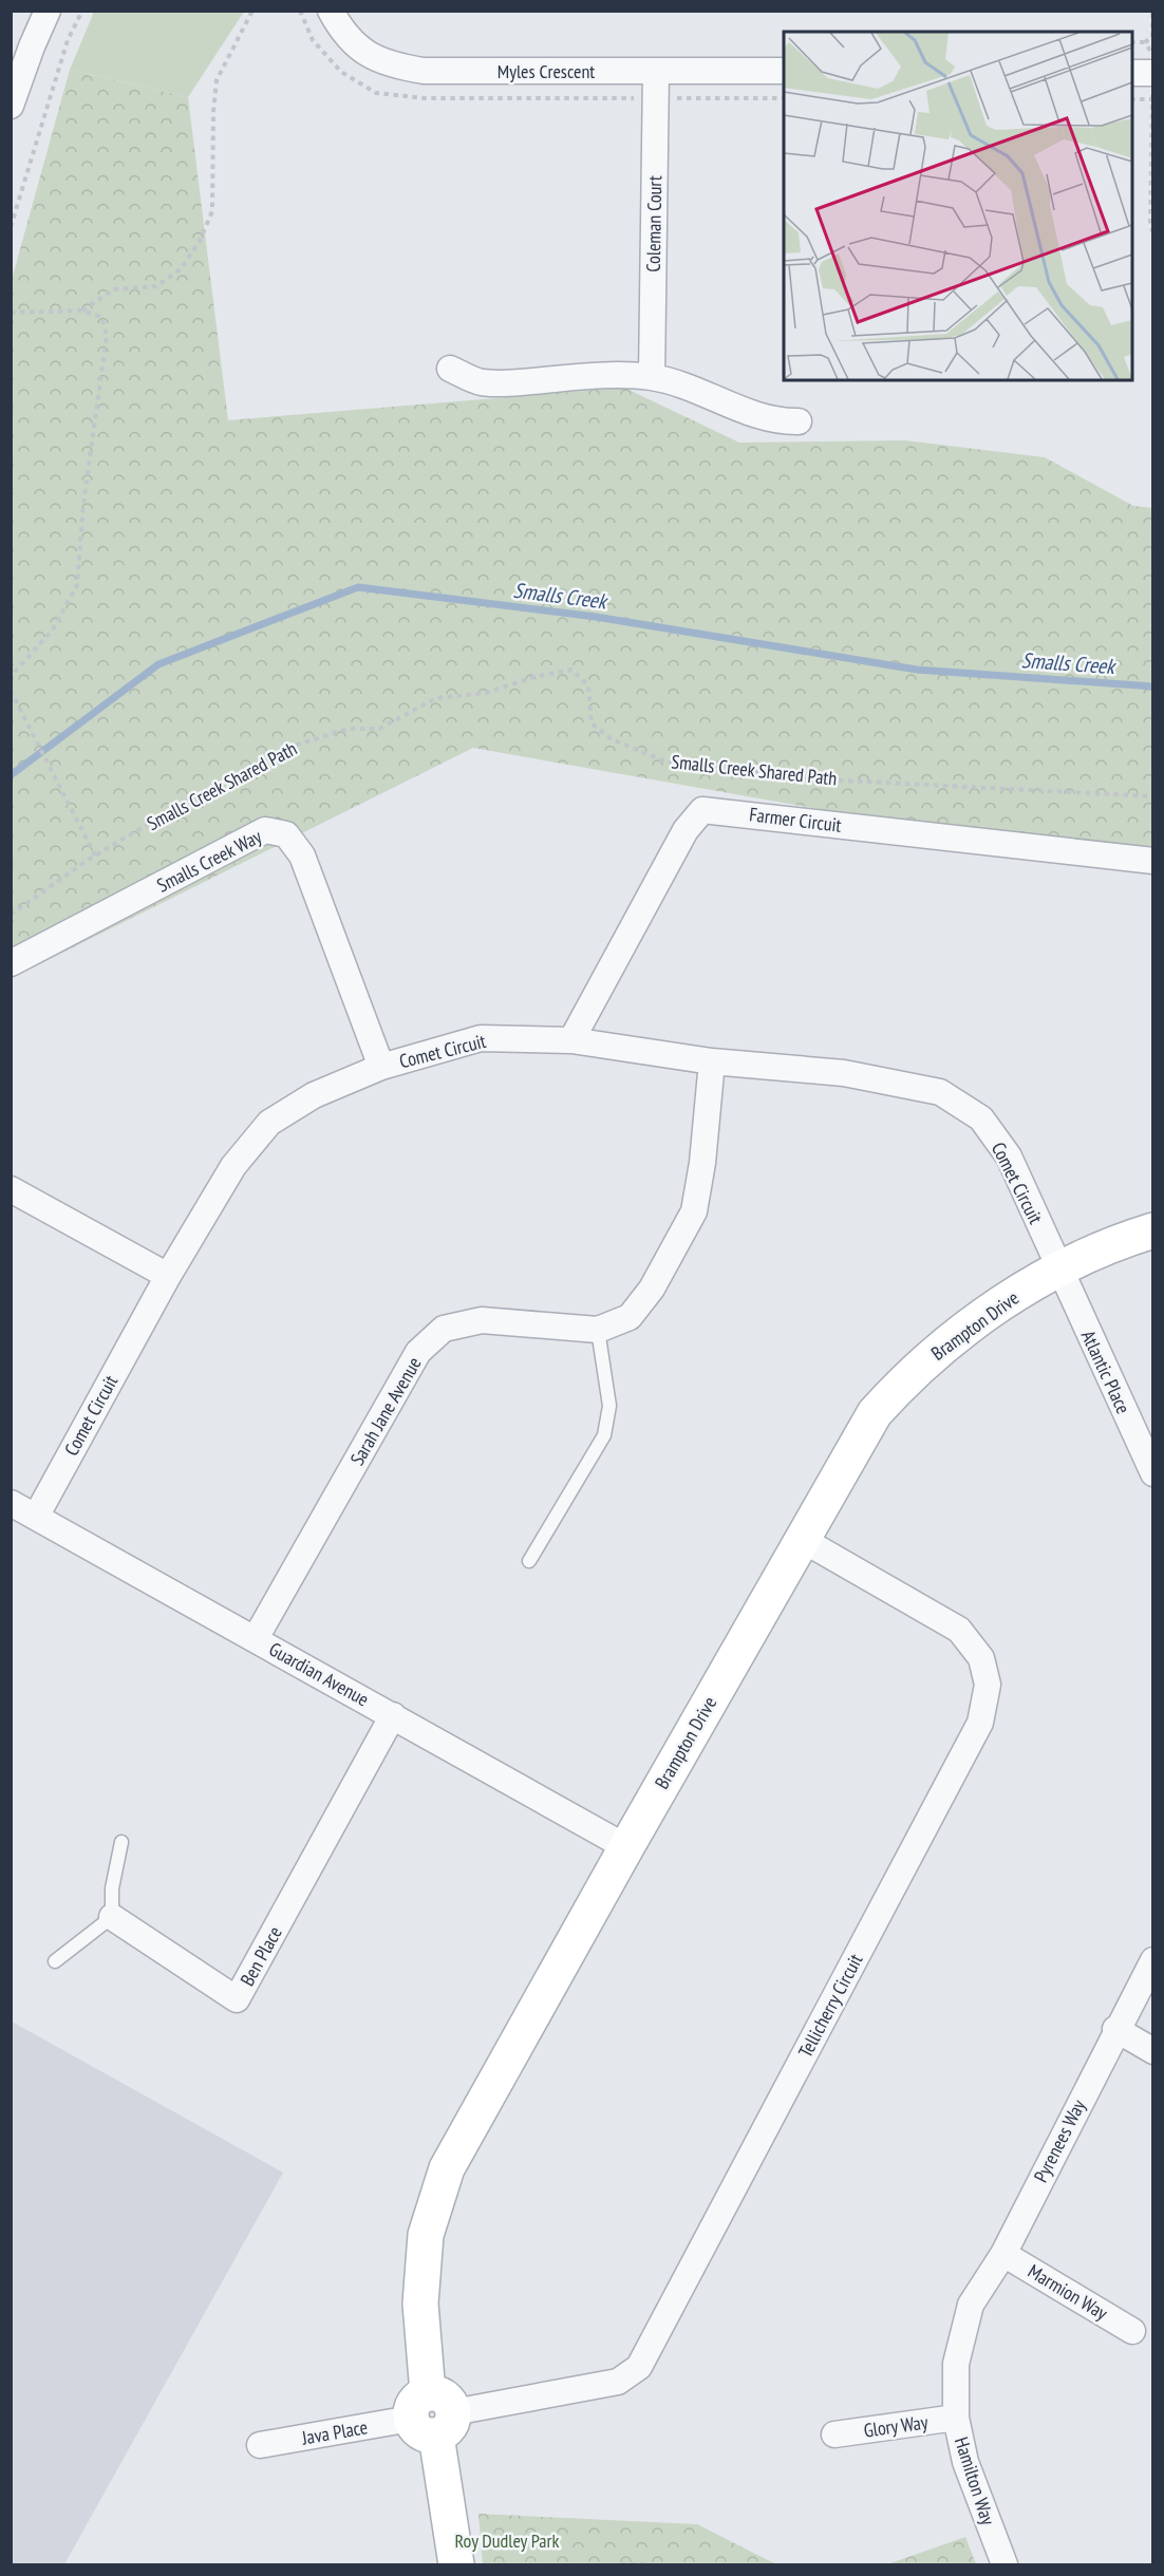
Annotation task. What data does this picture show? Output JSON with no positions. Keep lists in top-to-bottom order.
{
  "streets": {
    "street": [
      "Myles Crescent",
      "Coleman Court",
      "Farmer Circuit",
      "Smalls Creek Way",
      "Comet Circuit",
      "Brampton Drive",
      "Atlantic Place",
      "Sarah Jane Avenue",
      "Guardian Avenue",
      "Ben Place",
      "Tellicherry Circuit",
      "Pyrenees Way",
      "Marmion Way",
      "Glory Way",
      "Java Place",
      "Hamilton Way"
    ],
    "path": ["Smalls Creek Shared Path"]
  },
  "crossings": [
    ["Myles Crescent", "Coleman Court"],
    ["Farmer Circuit", "Comet Circuit"],
    ["Smalls Creek Way", "Comet Circuit"],
    ["Comet Circuit", "Brampton Drive"],
    ["Comet Circuit", "Atlantic Place"],
    ["Comet Circuit", "Sarah Jane Avenue"],
    ["Comet Circuit", "Guardian Avenue"],
    ["Brampton Drive", "Atlantic Place"],
    ["Brampton Drive", "Guardian Avenue"],
    ["Brampton Drive", "Tellicherry Circuit"],
    ["Brampton Drive", "Java Place"],
    ["Sarah Jane Avenue", "Guardian Avenue"],
    ["Guardian Avenue", "Ben Place"],
    ["Tellicherry Circuit", "Java Place"],
    ["Pyrenees Way", "Marmion Way"],
    ["Pyrenees Way", "Hamilton Way"],
    ["Marmion Way", "Hamilton Way"],
    ["Glory Way", "Hamilton Way"]
  ],
  "water": ["Smalls Creek"],
  "parks": ["Roy Dudley Park"]
}
